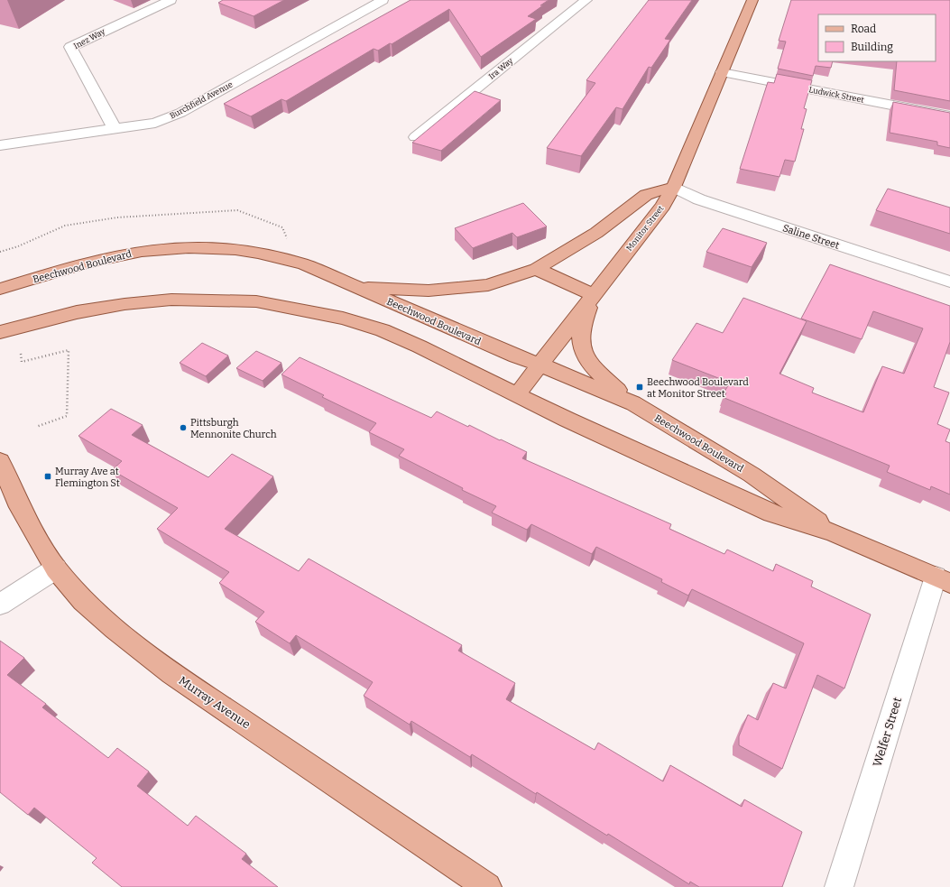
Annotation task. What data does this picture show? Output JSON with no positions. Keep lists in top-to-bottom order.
{
  "streets": {
    "main road": ["Monitor Street", "Beechwood Boulevard", "Murray Avenue"],
    "street": [
      "Inez Way",
      "Ira Way",
      "Ludwick Street",
      "Burchfield Avenue",
      "Saline Street",
      "Welfer Street"
    ]
  },
  "crossings": [
    ["Inez Way", "Burchfield Avenue"],
    ["Ludwick Street", "Monitor Street"],
    ["Monitor Street", "Saline Street"],
    ["Monitor Street", "Beechwood Boulevard"],
    ["Beechwood Boulevard", "Welfer Street"]
  ],
  "places": {
    "transit": ["Beechwood Boulevard at Monitor Street", "Murray Ave at Flemington St"],
    "other": ["Pittsburgh Mennonite Church"]
  },
  "legend": ["Road", "Building"]
}
